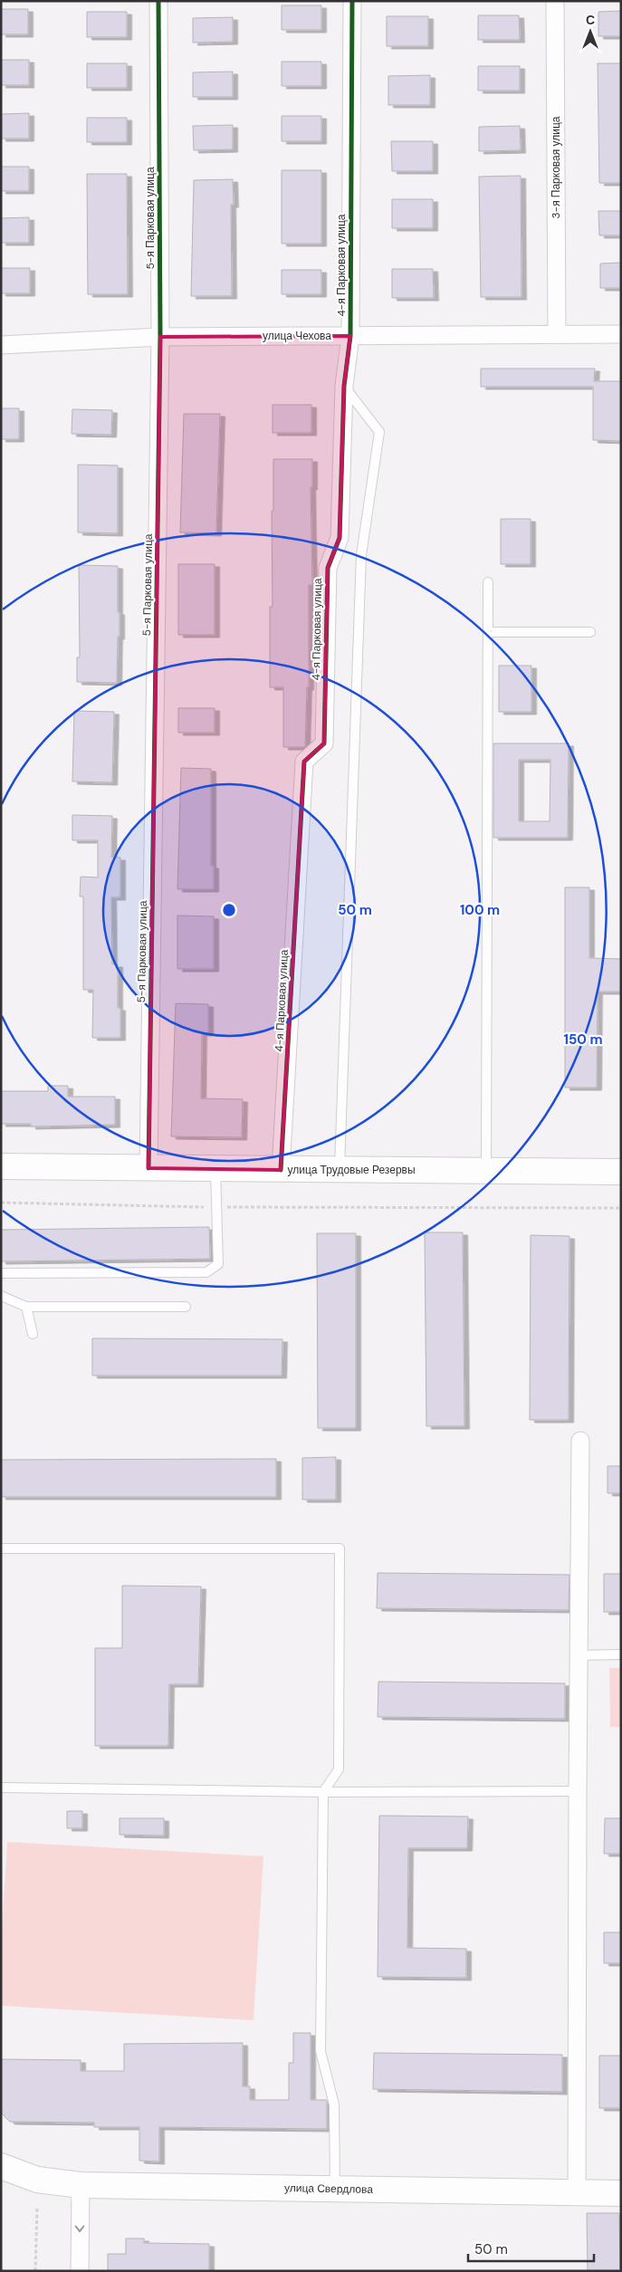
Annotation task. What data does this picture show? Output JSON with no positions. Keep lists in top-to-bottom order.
{
  "streets": {
    "main road": ["улица Трудовые Резервы", "улица Свердлова"],
    "street": [
      "3-я Парковая улица",
      "5-я Парковая улица",
      "4-я Парковая улица",
      "улица Чехова"
    ]
  },
  "crossings": [
    ["3-я Парковая улица", "улица Чехова"],
    ["5-я Парковая улица", "улица Чехова"],
    ["5-я Парковая улица", "улица Трудовые Резервы"],
    ["4-я Парковая улица", "улица Чехова"],
    ["4-я Парковая улица", "улица Трудовые Резервы"]
  ],
  "scale_bar": "50 m",
  "north": "top",
  "rings": ["50 m", "100 m", "150 m"]
}
